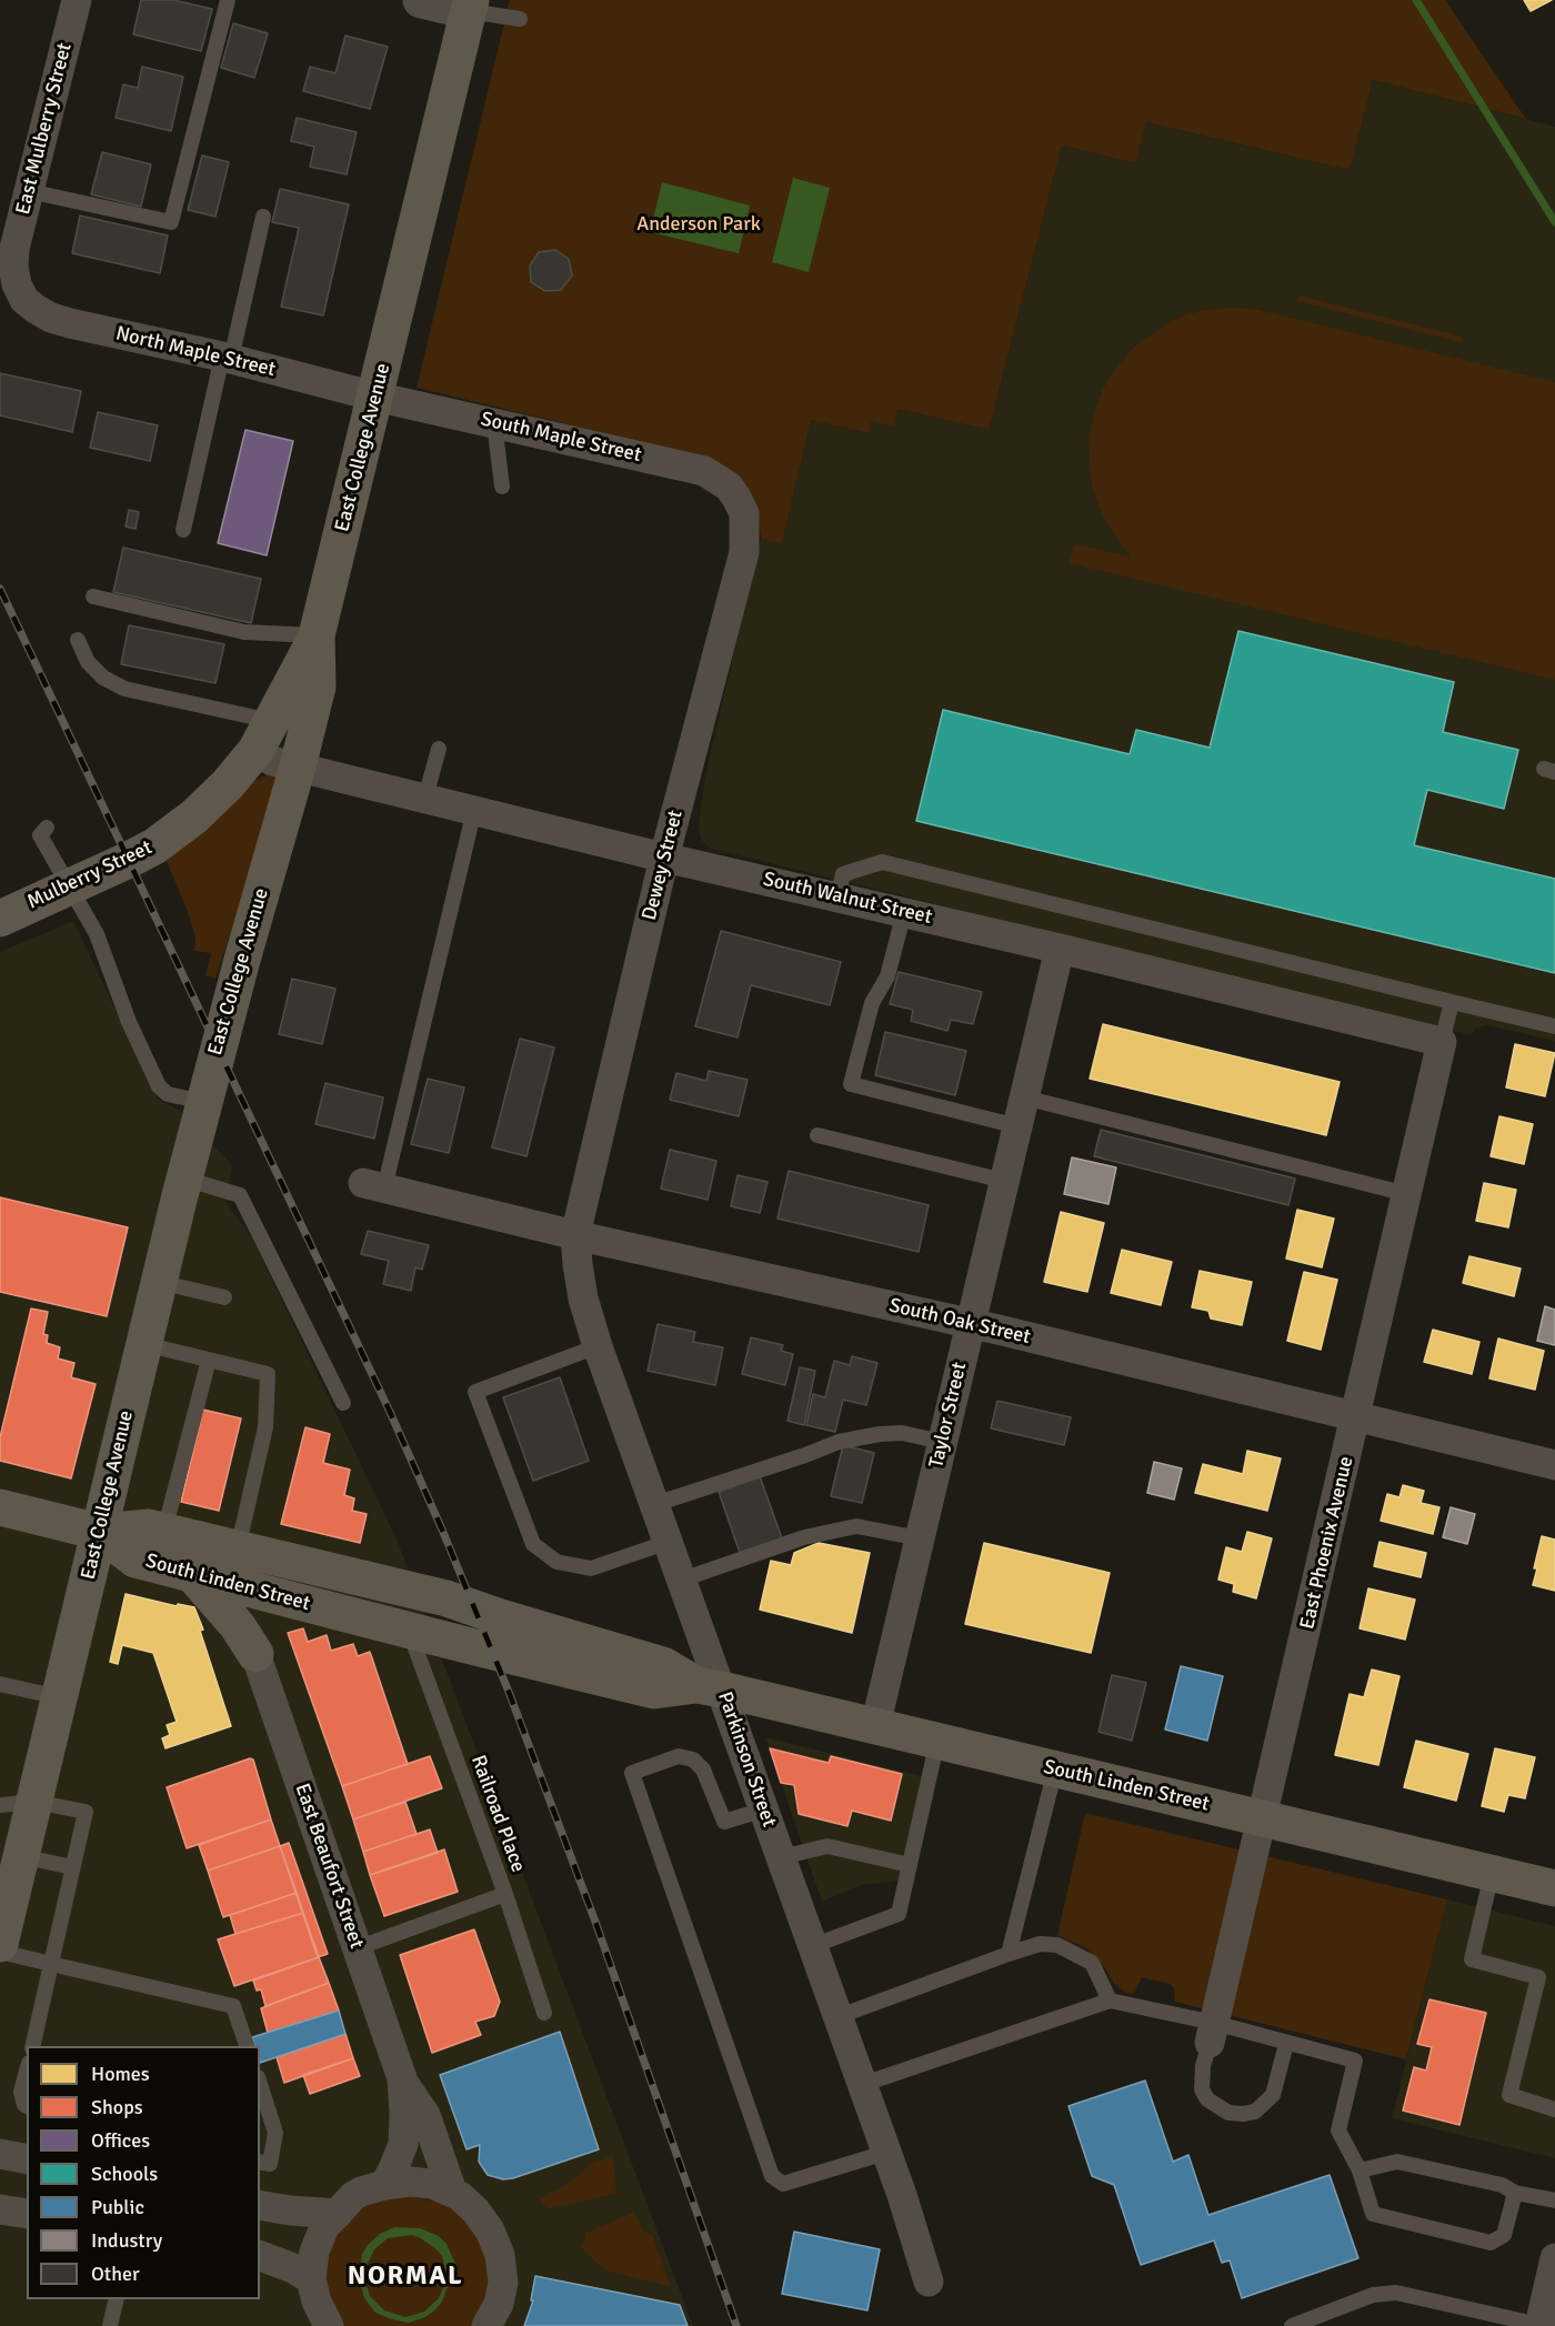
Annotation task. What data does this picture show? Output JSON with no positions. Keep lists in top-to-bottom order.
{
  "streets": {
    "main road": ["East College Avenue", "Mulberry Street", "South Linden Street"],
    "street": [
      "East Mulberry Street",
      "North Maple Street",
      "South Maple Street",
      "Dewey Street",
      "South Walnut Street",
      "South Oak Street",
      "Taylor Street",
      "East Phoenix Avenue",
      "Parkinson Street",
      "East Beaufort Street"
    ],
    "lane": ["Railroad Place"]
  },
  "crossings": [
    ["East Mulberry Street", "North Maple Street"],
    ["North Maple Street", "South Maple Street"],
    ["North Maple Street", "East College Avenue"],
    ["South Maple Street", "East College Avenue"],
    ["South Maple Street", "Dewey Street"],
    ["East College Avenue", "Mulberry Street"],
    ["East College Avenue", "South Walnut Street"],
    ["East College Avenue", "South Linden Street"],
    ["Dewey Street", "South Walnut Street"],
    ["Dewey Street", "South Oak Street"],
    ["Dewey Street", "Parkinson Street"],
    ["Mulberry Street", "South Walnut Street"],
    ["South Walnut Street", "Taylor Street"],
    ["South Walnut Street", "East Phoenix Avenue"],
    ["South Oak Street", "Taylor Street"],
    ["South Oak Street", "East Phoenix Avenue"],
    ["South Oak Street", "Parkinson Street"],
    ["Taylor Street", "South Linden Street"],
    ["East Phoenix Avenue", "South Linden Street"],
    ["South Linden Street", "Parkinson Street"],
    ["South Linden Street", "Railroad Place"]
  ],
  "districts": ["NORMAL"],
  "parks": ["Anderson Park"],
  "legend": [
    "Homes",
    "Shops",
    "Offices",
    "Schools",
    "Public",
    "Industry",
    "Other"
  ]
}
